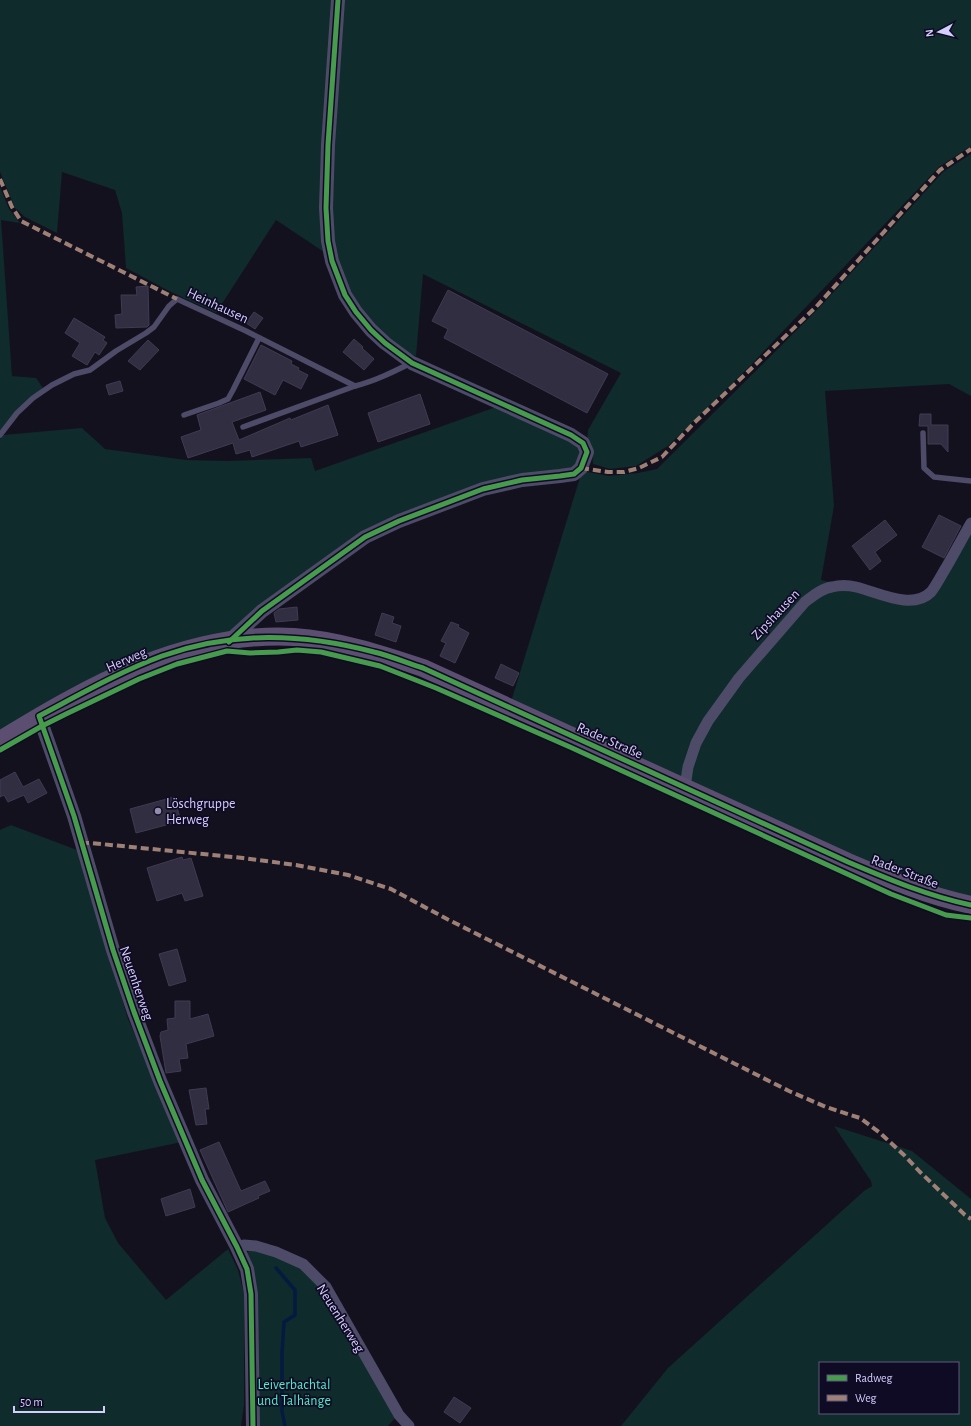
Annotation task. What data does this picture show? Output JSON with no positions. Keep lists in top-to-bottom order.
{
  "streets": {
    "main road": ["Herweg", "Rader Straße"],
    "street": ["Zipshausen", "Neuenherweg"],
    "lane": ["Heinhausen"]
  },
  "crossings": [
    ["Zipshausen", "Rader Straße"],
    ["Herweg", "Rader Straße"],
    ["Herweg", "Neuenherweg"]
  ],
  "parks": ["Leiverbachtal und Talhänge"],
  "places": ["Löschgruppe Herweg"],
  "legend": ["Radweg", "Weg"],
  "scale_bar": "50 m",
  "north": "left"
}
